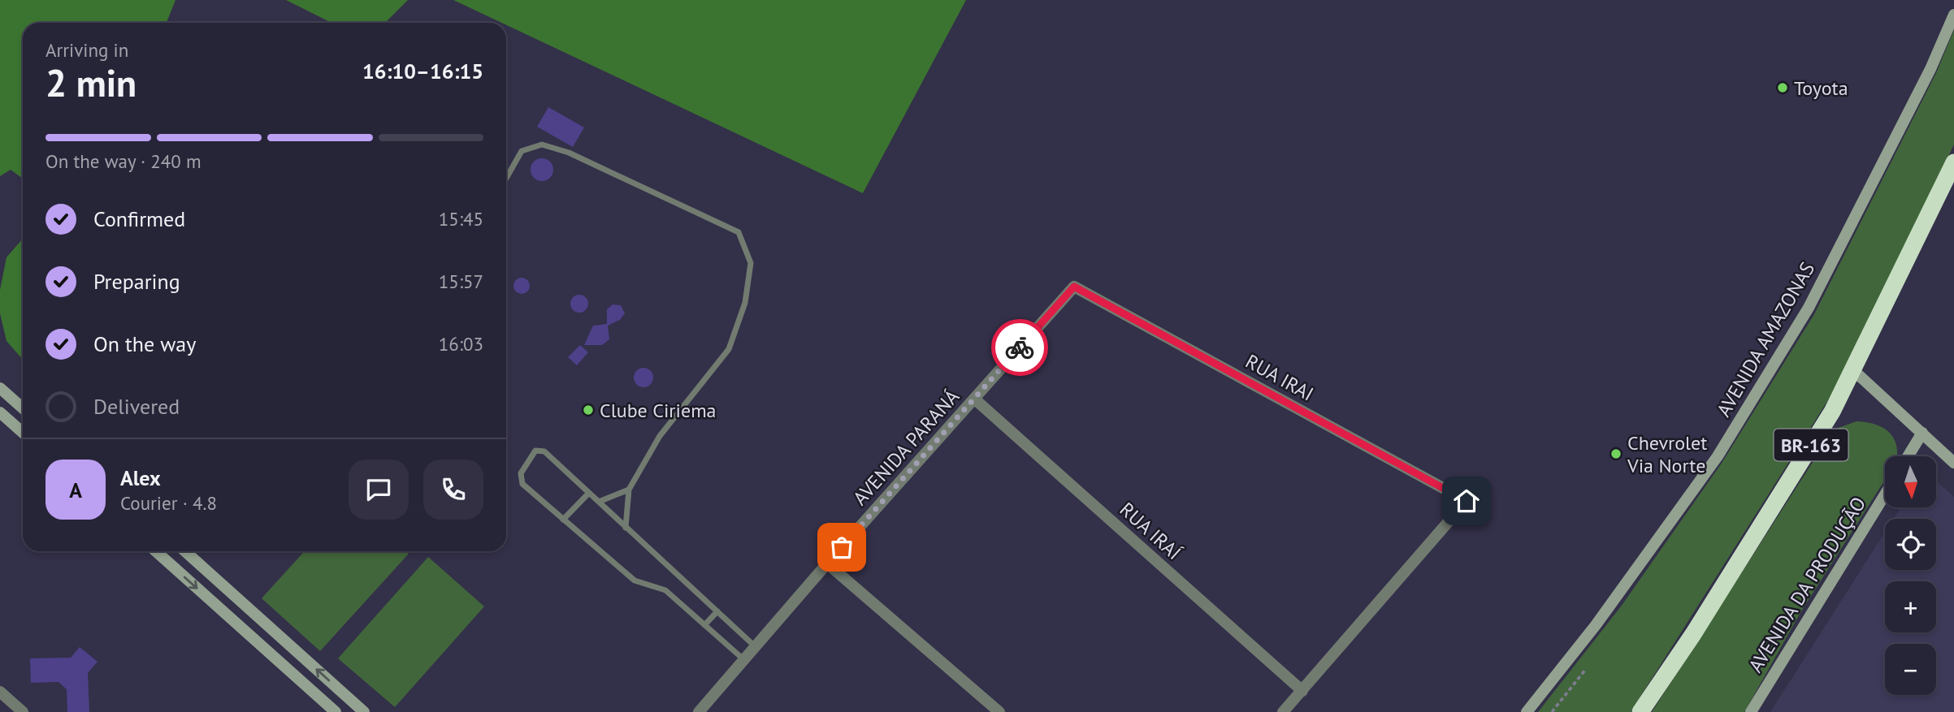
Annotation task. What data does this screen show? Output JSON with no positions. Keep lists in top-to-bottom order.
{
  "streets": {
    "highway": ["BR-163"],
    "street": [
      "AVENIDA AMAZONAS",
      "RUA IRAI",
      "AVENIDA PARANÁ",
      "RUA IRAÍ",
      "AVENIDA DA PRODUÇÃO"
    ]
  },
  "crossings": [
    ["RUA IRAI", "AVENIDA PARANÁ"],
    ["RUA IRAI", "RUA IRAÍ"],
    ["AVENIDA PARANÁ", "RUA IRAÍ"]
  ],
  "places": ["Toyota", "Clube Ciriema", "Chevrolet Via Norte"],
  "north": "bottom",
  "page": {
    "heading": ["2 min", "Arriving in", "16:10–16:15"],
    "panel": ["Alex", "Courier · 4.8"],
    "bar": "On the way · 240 m",
    "list": [
      ["Confirmed", "15:45"],
      ["Preparing", "15:57"],
      ["On the way", "16:03"],
      "Delivered"
    ],
    "map_buttons": ["+", "−"],
    "round": "A"
  }
}
